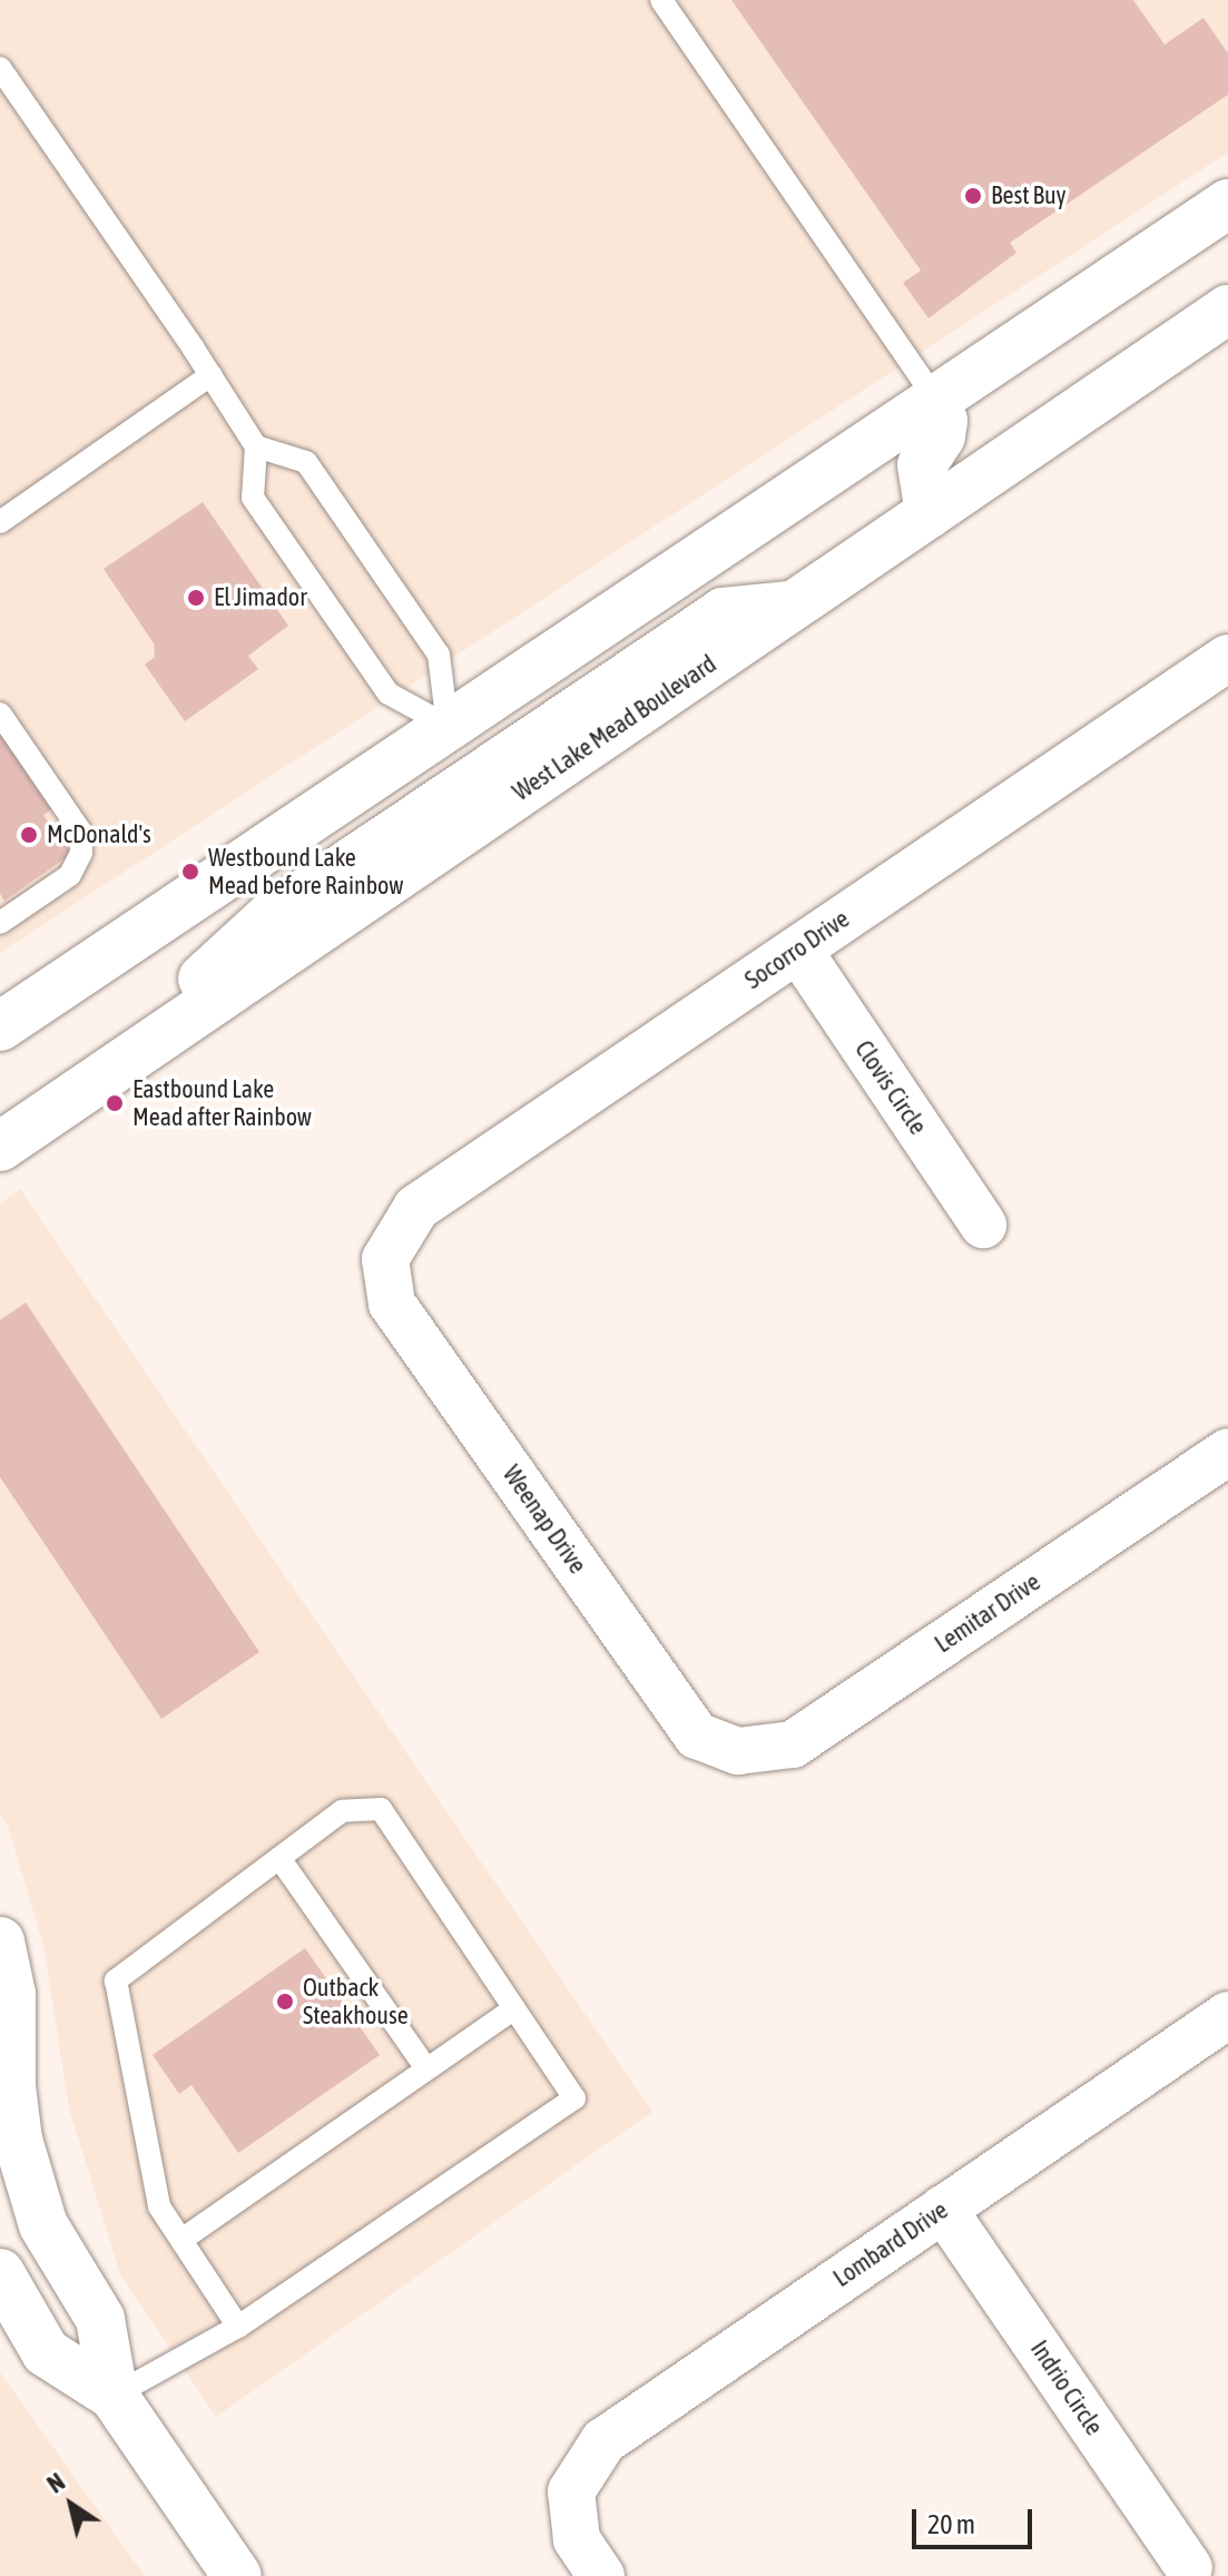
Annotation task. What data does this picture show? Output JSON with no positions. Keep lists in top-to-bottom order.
{
  "streets": {
    "main road": ["West Lake Mead Boulevard"],
    "street": [
      "Socorro Drive",
      "Clovis Circle",
      "Weenap Drive",
      "Lemitar Drive",
      "Lombard Drive",
      "Indrio Circle"
    ]
  },
  "crossings": [
    ["Socorro Drive", "Clovis Circle"],
    ["Socorro Drive", "Weenap Drive"],
    ["Weenap Drive", "Lemitar Drive"],
    ["Lombard Drive", "Indrio Circle"]
  ],
  "places": [
    "Best Buy",
    "El Jimador",
    "McDonald's",
    "Westbound Lake Mead before Rainbow",
    "Eastbound Lake Mead after Rainbow",
    "Outback Steakhouse"
  ],
  "scale_bar": "20 m",
  "north": "top left"
}
